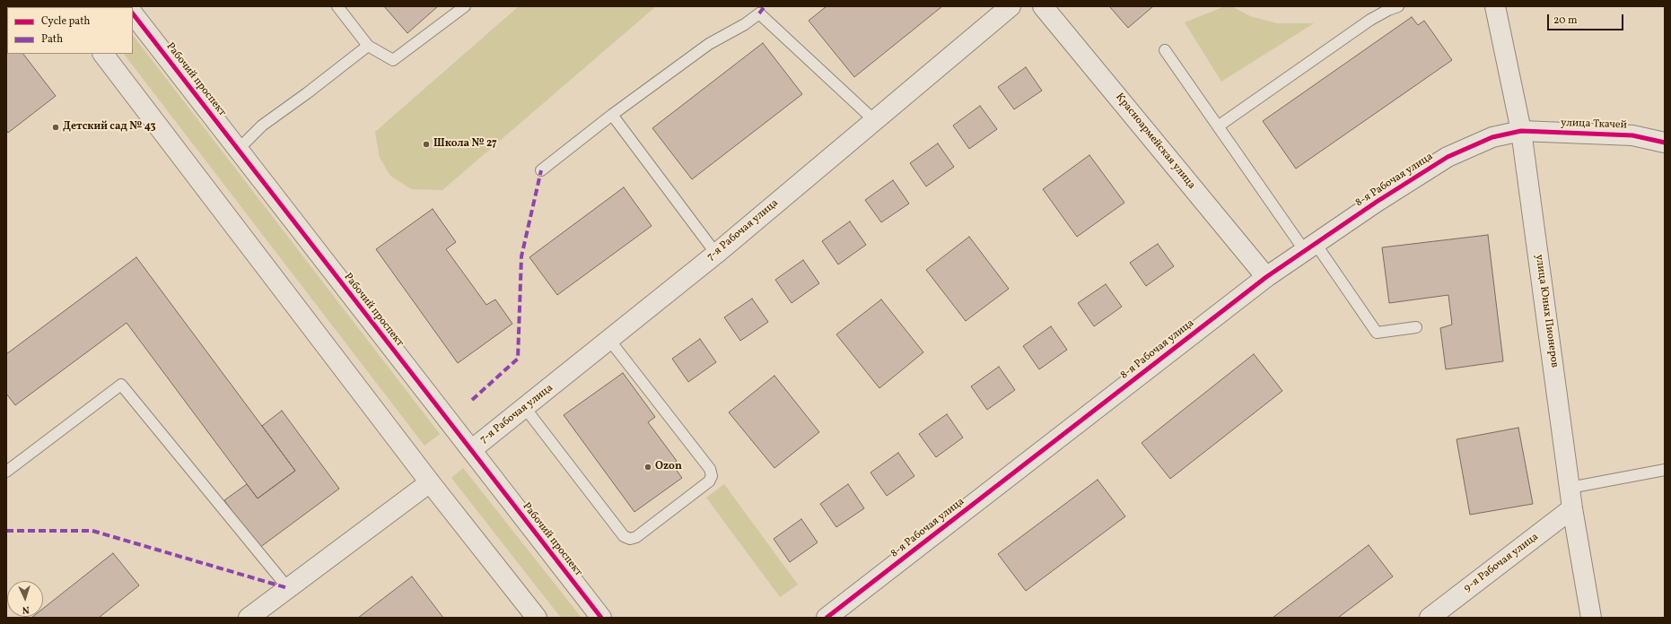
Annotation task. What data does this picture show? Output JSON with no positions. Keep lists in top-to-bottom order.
{
  "streets": {
    "street": [
      "Рабочий проспект",
      "улица Ткачей",
      "Красноармейская улица",
      "8-я Рабочая улица",
      "7-я Рабочая улица",
      "улица Юных Пионеров",
      "9-я Рабочая улица"
    ]
  },
  "crossings": [
    ["Рабочий проспект", "7-я Рабочая улица"],
    ["улица Ткачей", "8-я Рабочая улица"],
    ["улица Ткачей", "улица Юных Пионеров"],
    ["Красноармейская улица", "8-я Рабочая улица"],
    ["8-я Рабочая улица", "улица Юных Пионеров"],
    ["улица Юных Пионеров", "9-я Рабочая улица"]
  ],
  "places": ["Детский сад № 43", "Школа № 27", "Ozon"],
  "legend": ["Cycle path", "Path"],
  "scale_bar": "20 m",
  "north": "bottom"
}
